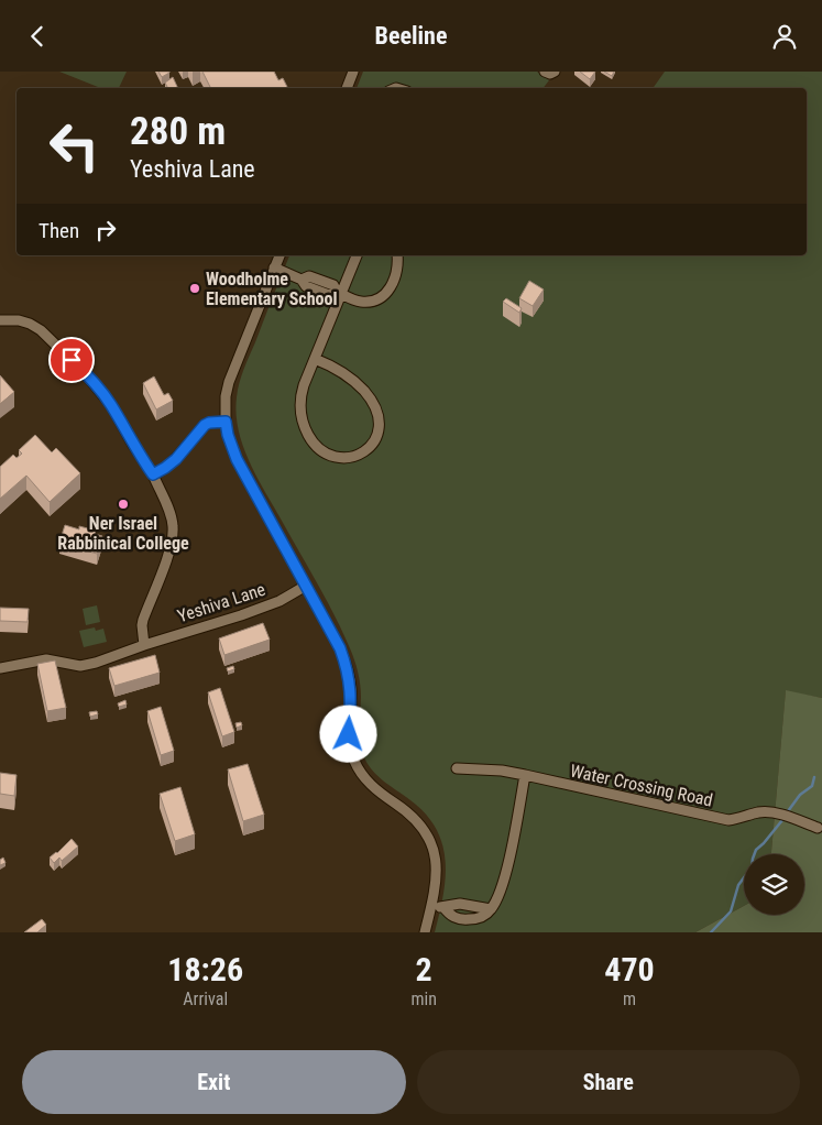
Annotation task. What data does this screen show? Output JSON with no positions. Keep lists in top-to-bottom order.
{
  "streets": {
    "street": ["Yeshiva Lane", "Water Crossing Road"]
  },
  "places": ["Woodholme Elementary School", "Ner Israel Rabbinical College"],
  "page": {
    "header": "Beeline",
    "turn": ["280 m", "Yeshiva Lane"],
    "then": "Then",
    "eta": [
      "18:26",
      "Arrival",
      "2",
      "min",
      "470",
      "m"
    ],
    "buttons": ["Exit", "Share"]
  }
}
